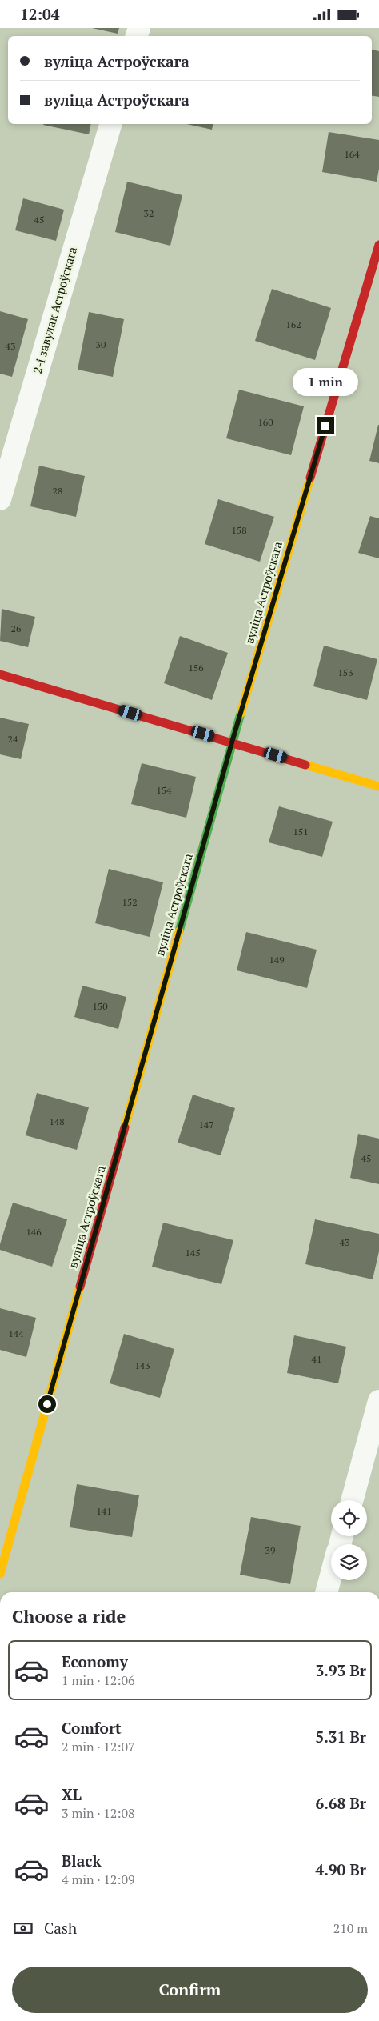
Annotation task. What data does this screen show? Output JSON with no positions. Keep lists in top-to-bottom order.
{
  "streets": {
    "street": ["2-і завулак Астроўскага", "вуліца Астроўскага"]
  },
  "house_numbers": [
    "164",
    "32",
    "45",
    "162",
    "30",
    "43",
    "160",
    "28",
    "158",
    "26",
    "156",
    "153",
    "24",
    "154",
    "151",
    "152",
    "149",
    "150",
    "148",
    "147",
    "45",
    "146",
    "43",
    "145",
    "144",
    "41",
    "143",
    "141",
    "39"
  ],
  "page": {
    "status": "12:04",
    "banner": ["вуліца Астроўскага", "вуліца Астроўскага"],
    "bubble": "1 min",
    "heading": "Choose a ride",
    "list": [
      {
        "name": "Economy",
        "note": "1 min · 12:06",
        "value": "3.93 Br"
      },
      {
        "name": "Comfort",
        "note": "2 min · 12:07",
        "value": "5.31 Br"
      },
      {
        "name": "XL",
        "note": "3 min · 12:08",
        "value": "6.68 Br"
      },
      {
        "name": "Black",
        "note": "4 min · 12:09",
        "value": "4.90 Br"
      }
    ],
    "pay": ["Cash", "210 m"],
    "buttons": "Confirm"
  }
}
